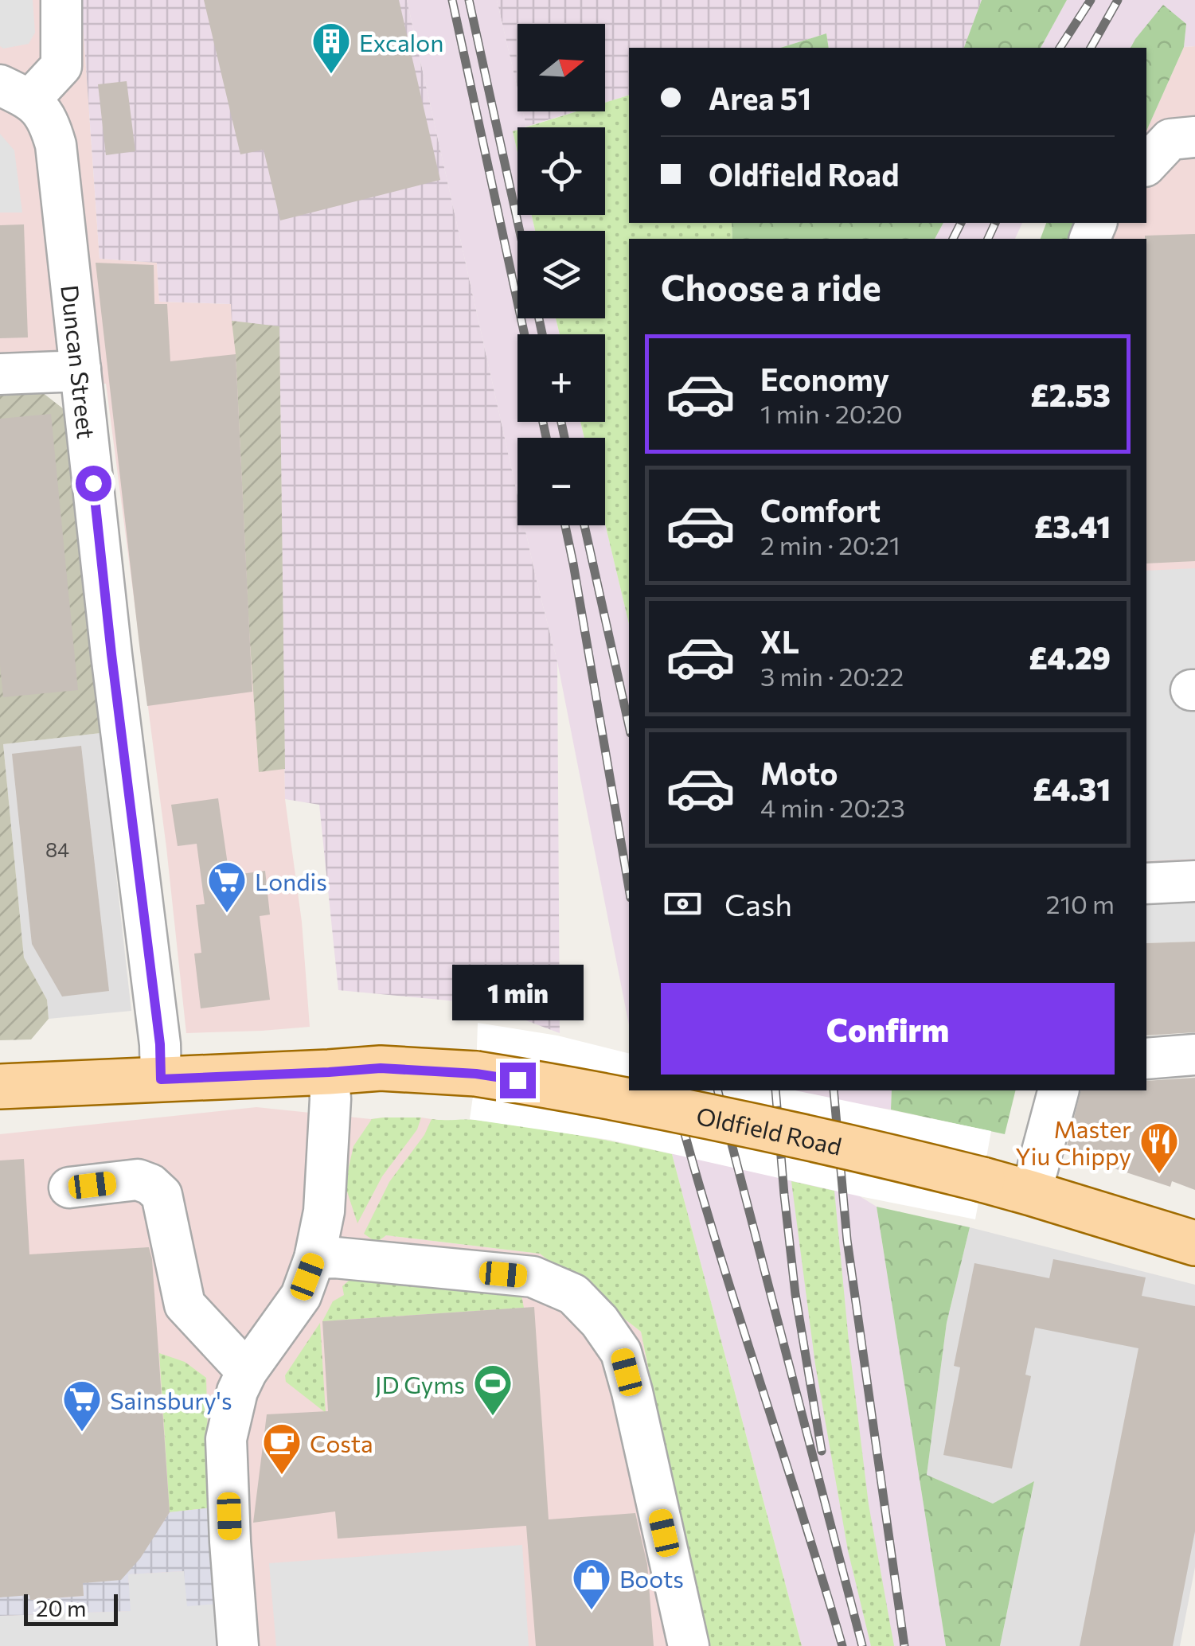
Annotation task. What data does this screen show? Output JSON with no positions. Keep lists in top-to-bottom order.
{
  "streets": {
    "main road": ["Oldfield Road"],
    "street": ["Duncan Street"]
  },
  "crossings": [
    ["Duncan Street", "Oldfield Road"]
  ],
  "places": {
    "building": ["Excalon"],
    "supermarket": ["Londis", "Sainsbury's"],
    "restaurant": ["Master Yiu Chippy"],
    "sports": ["JD Gyms"],
    "cafe": ["Costa"],
    "shop": ["Boots"]
  },
  "house_numbers": ["84"],
  "scale_bar": "20 m",
  "north": "right",
  "page": {
    "map_buttons": ["+", "−"],
    "banner": ["Area 51", "Oldfield Road"],
    "heading": "Choose a ride",
    "list": [
      {
        "name": "Economy",
        "note": "1 min · 20:20",
        "value": "£2.53"
      },
      {
        "name": "Comfort",
        "note": "2 min · 20:21",
        "value": "£3.41"
      },
      {
        "name": "XL",
        "note": "3 min · 20:22",
        "value": "£4.29"
      },
      {
        "name": "Moto",
        "note": "4 min · 20:23",
        "value": "£4.31"
      }
    ],
    "pay": ["Cash", "210 m"],
    "bubble": "1 min",
    "buttons": "Confirm",
    "scale": "20 m"
  }
}
